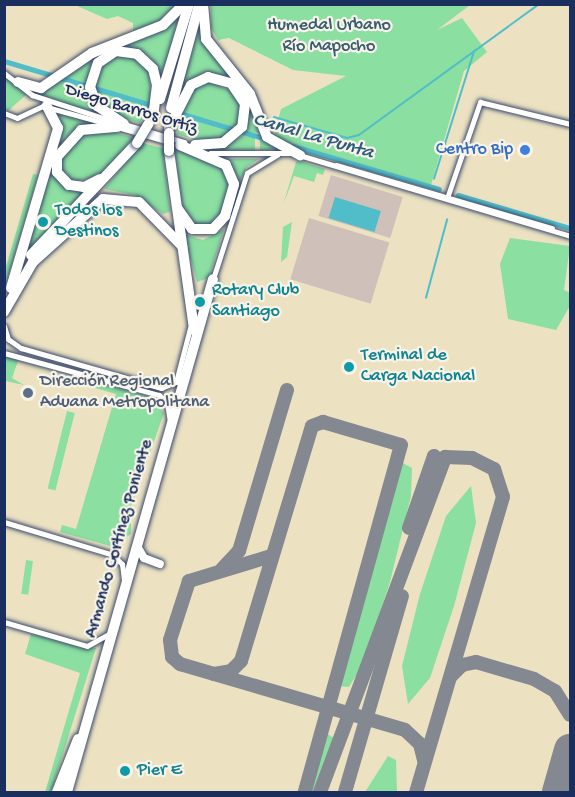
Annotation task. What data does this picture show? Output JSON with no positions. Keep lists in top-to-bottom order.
{
  "streets": {
    "highway": ["Armando Cortínez Poniente"],
    "street": ["Diego Barros Ortíz"]
  },
  "water": ["Canal La Punta"],
  "parks": ["Humedal Urbano Río Mapocho"],
  "places": [
    "Centro Bip",
    "Todos los Destinos",
    "Rotary Club Santiago",
    "Terminal de Carga Nacional",
    "Dirección Regional Aduana Metropolitana",
    "Pier E"
  ]
}
